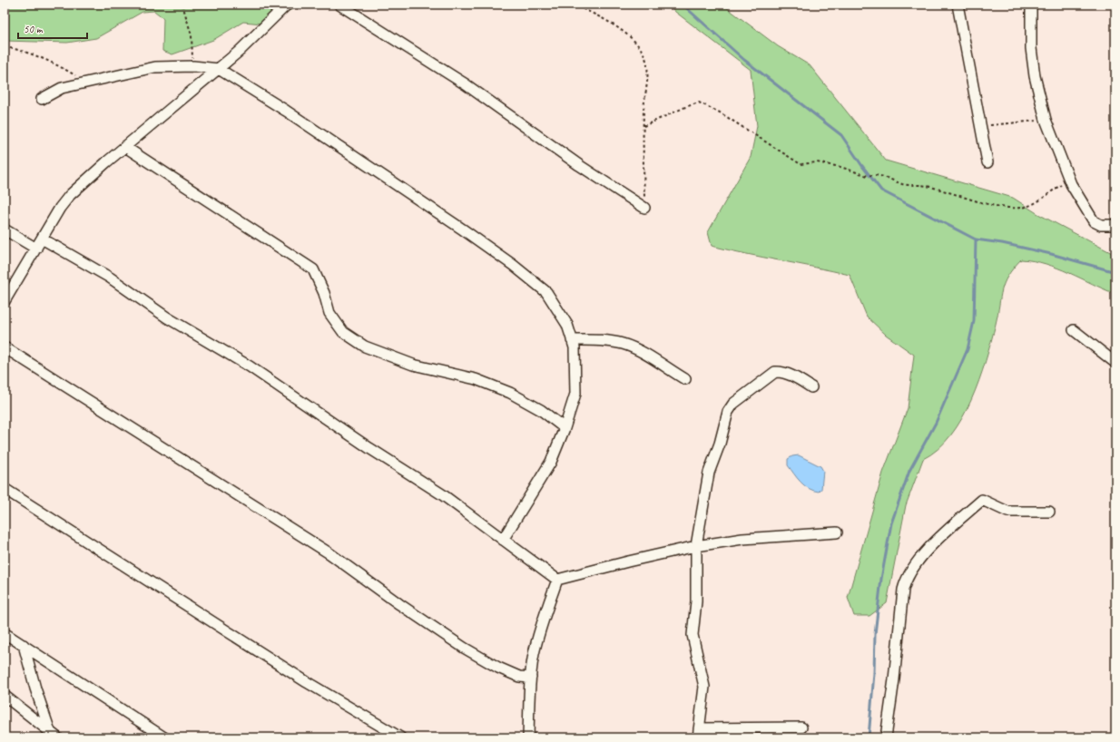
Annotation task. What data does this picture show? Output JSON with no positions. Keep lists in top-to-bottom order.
{
  "scale_bar": "50 m"
}
